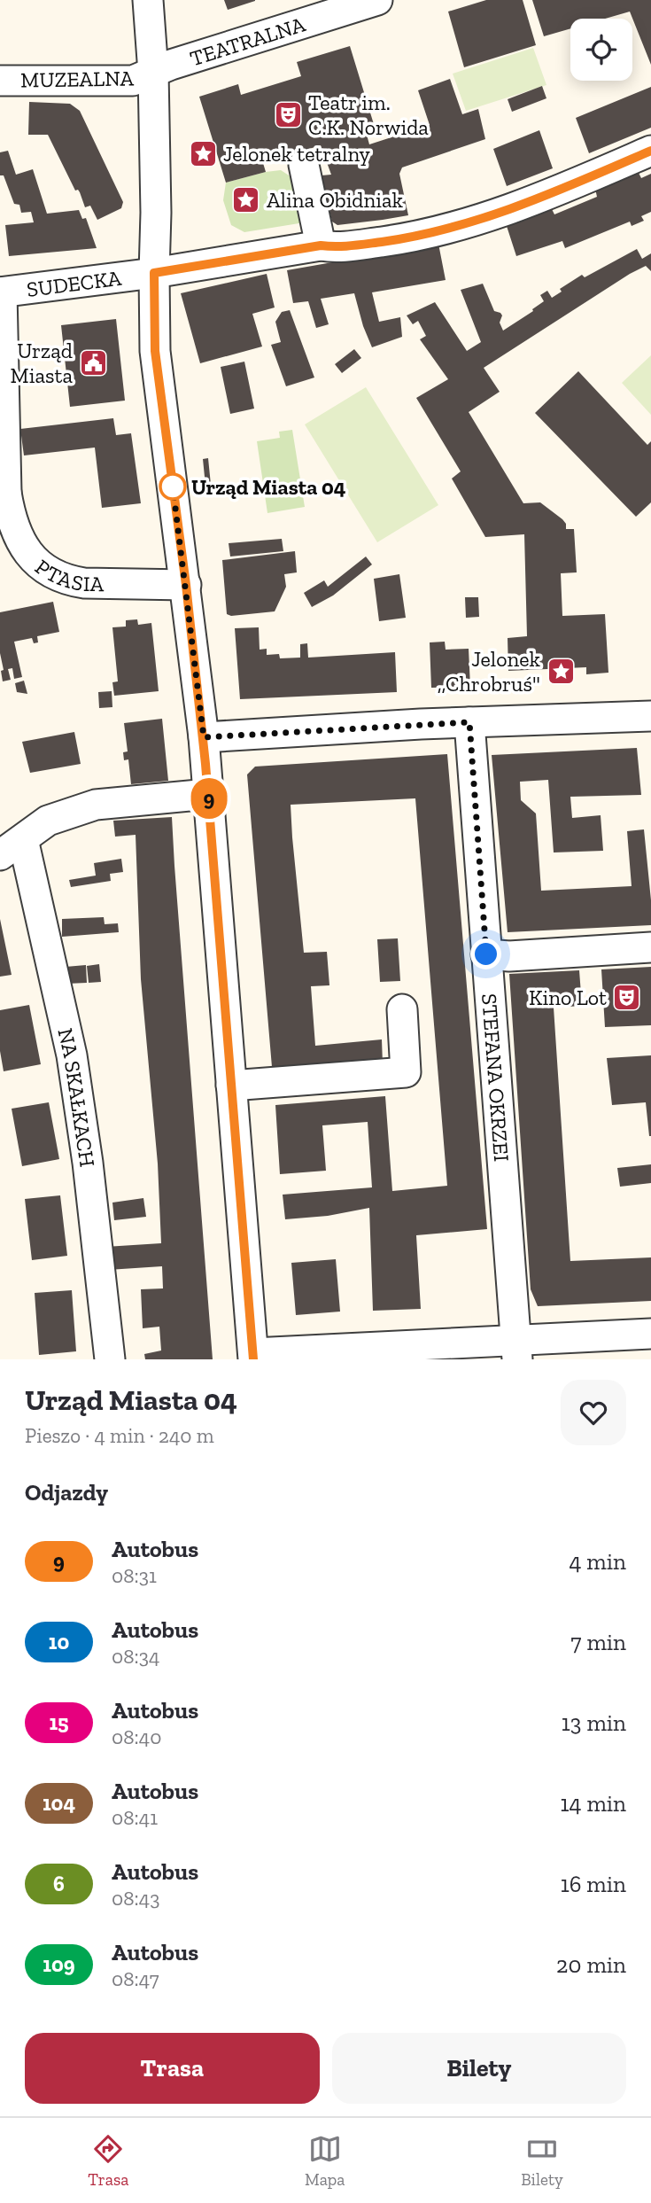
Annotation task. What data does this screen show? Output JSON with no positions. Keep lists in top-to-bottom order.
{
  "streets": {
    "street": [
      "TEATRALNA",
      "MUZEALNA",
      "SUDECKA",
      "PTASIA",
      "STEFANA OKRZEI",
      "NA SKAŁKACH"
    ]
  },
  "crossings": [
    ["TEATRALNA", "MUZEALNA"],
    ["SUDECKA", "PTASIA"]
  ],
  "places": {
    "theatre": ["Teatr im. C.K. Norwida", "Kino Lot"],
    "place": ["Jelonek tetralny", "Alina Obidniak", "Jelonek ,,Chrobruś\""],
    "public building": ["Urząd Miasta"],
    "other": ["Urząd Miasta 04"]
  },
  "lines": ["bus line 9"],
  "page": {
    "on_map": "9",
    "heading": [
      ["Urząd Miasta 04", "Pieszo · 4 min · 240 m"],
      "Odjazdy"
    ],
    "list": [
      {
        "mark": "9",
        "name": "Autobus",
        "note": "08:31",
        "value": "4 min"
      },
      {
        "mark": "10",
        "name": "Autobus",
        "note": "08:34",
        "value": "7 min"
      },
      {
        "mark": "15",
        "name": "Autobus",
        "note": "08:40",
        "value": "13 min"
      },
      {
        "mark": "104",
        "name": "Autobus",
        "note": "08:41",
        "value": "14 min"
      },
      {
        "mark": "6",
        "name": "Autobus",
        "note": "08:43",
        "value": "16 min"
      },
      {
        "mark": "109",
        "name": "Autobus",
        "note": "08:47",
        "value": "20 min"
      }
    ],
    "buttons": ["Trasa", "Bilety"],
    "tabs": ["Trasa", "Mapa", "Bilety"]
  }
}
